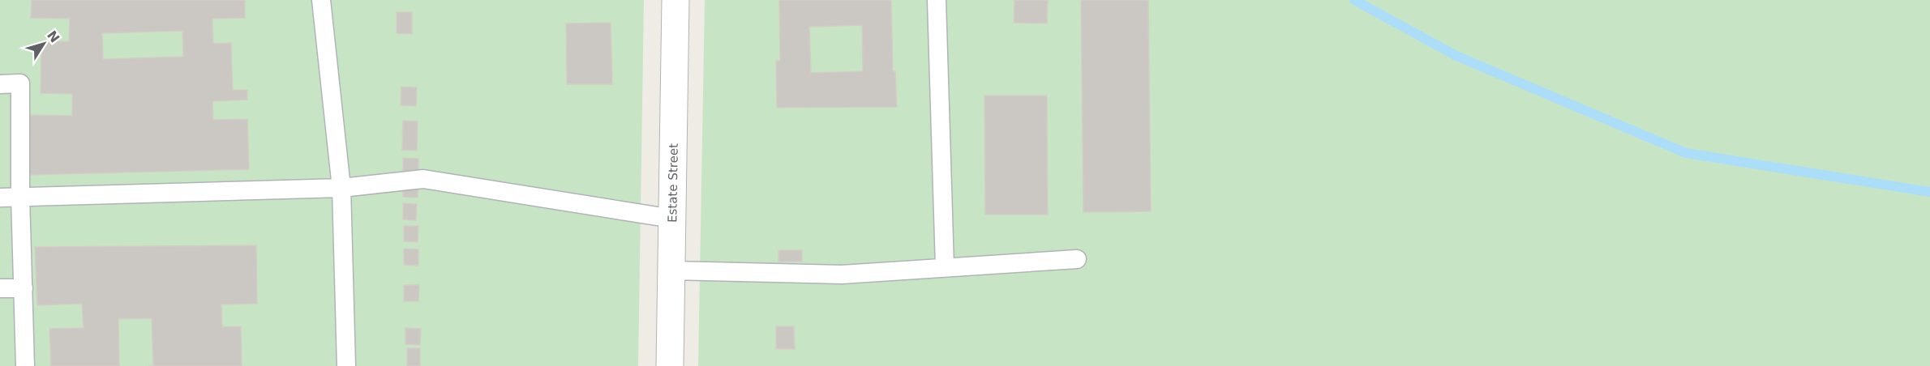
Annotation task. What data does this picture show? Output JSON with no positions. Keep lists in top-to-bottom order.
{
  "streets": {
    "street": ["Estate Street"]
  },
  "north": "top right"
}
